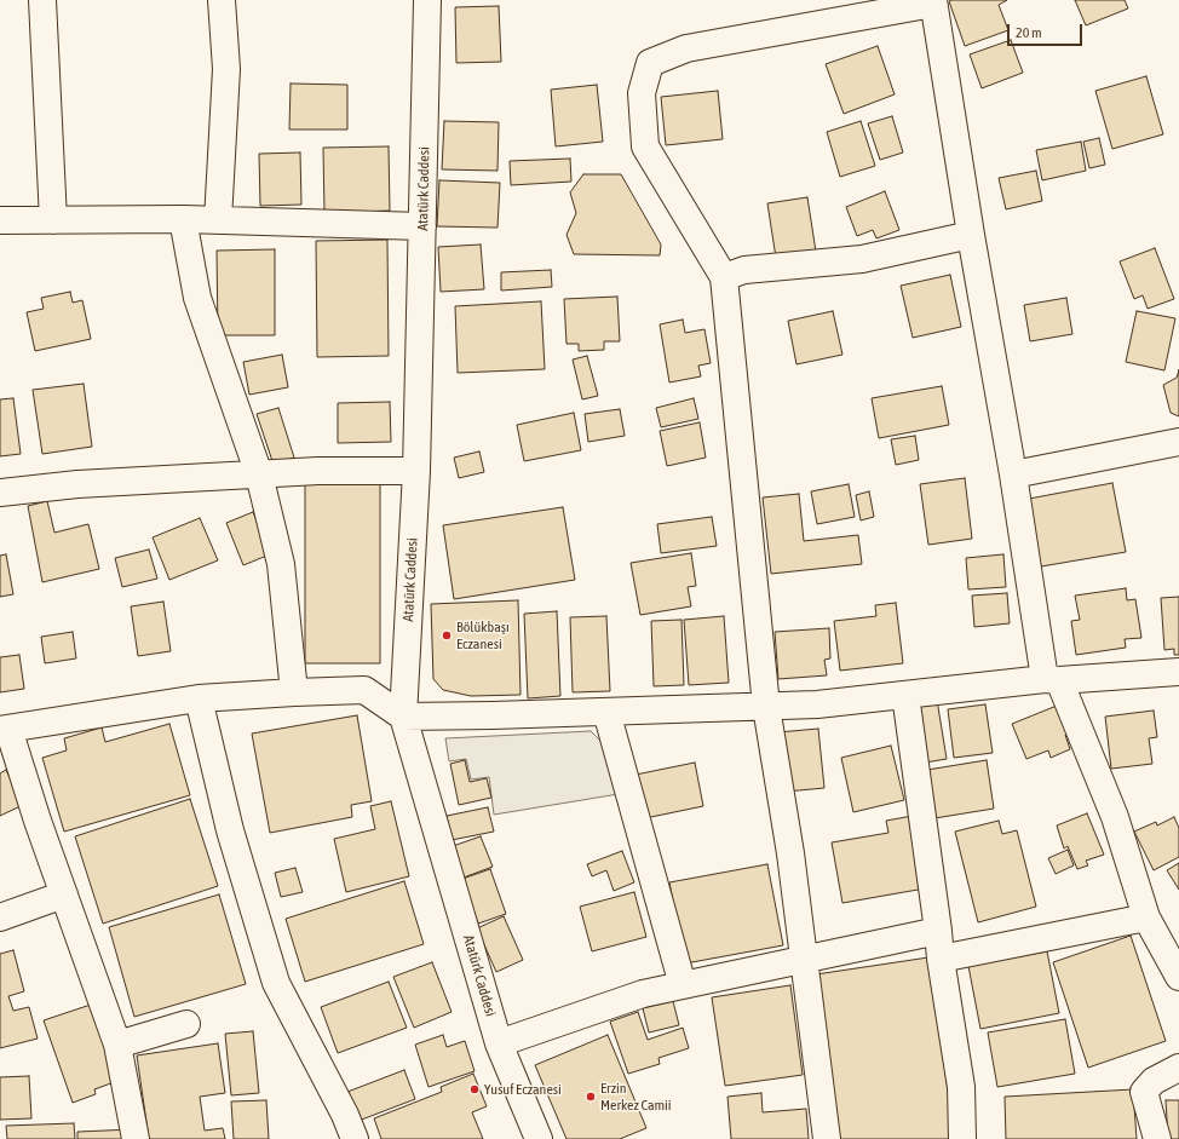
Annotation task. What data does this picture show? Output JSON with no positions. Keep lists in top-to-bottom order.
{
  "streets": {
    "street": ["Atatürk Caddesi"]
  },
  "places": ["Bölükbaşı Eczanesi", "Yusuf Eczanesi", "Erzin Merkez Camii"],
  "scale_bar": "20 m"
}
